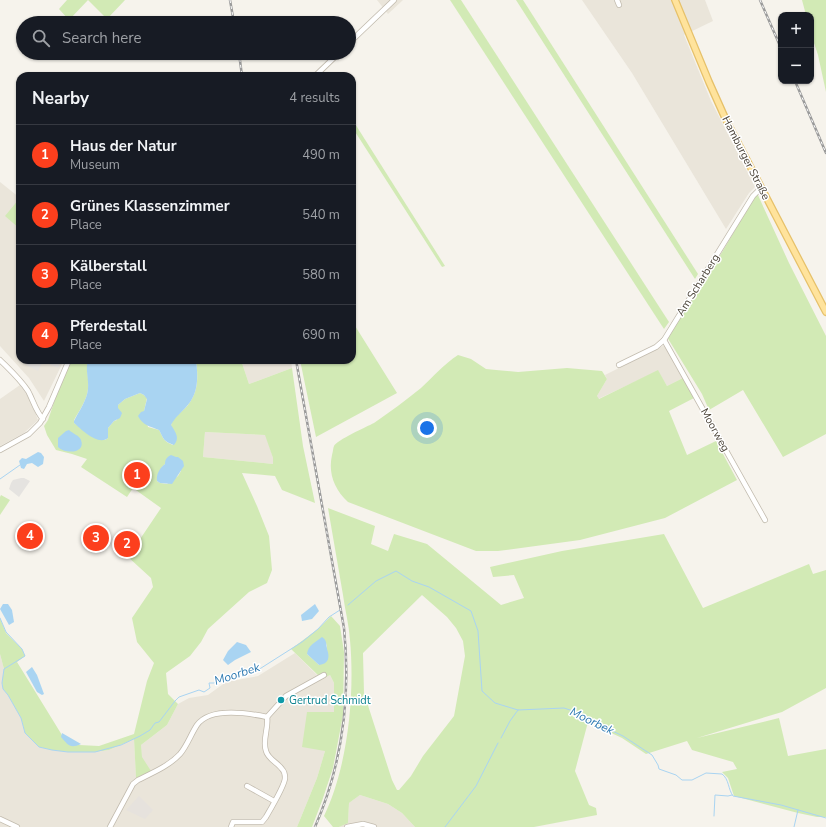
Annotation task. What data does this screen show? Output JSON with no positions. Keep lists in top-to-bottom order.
{
  "streets": {
    "main road": ["Hamburger Straße"],
    "street": ["Am Scharberg", "Moorweg"]
  },
  "crossings": [
    ["Hamburger Straße", "Am Scharberg"],
    ["Am Scharberg", "Moorweg"]
  ],
  "water": ["Moorbek"],
  "places": ["Gertrud Schmidt"],
  "page": {
    "map_buttons": ["+", "−"],
    "search": "Search here",
    "heading": ["Nearby", "4 results"],
    "list": [
      {
        "mark": "1",
        "name": "Haus der Natur",
        "note": "Museum",
        "value": "490 m"
      },
      {
        "mark": "2",
        "name": "Grünes Klassenzimmer",
        "note": "Place",
        "value": "540 m"
      },
      {
        "mark": "3",
        "name": "Kälberstall",
        "note": "Place",
        "value": "580 m"
      },
      {
        "mark": "4",
        "name": "Pferdestall",
        "note": "Place",
        "value": "690 m"
      }
    ],
    "pins": [
      "1",
      "4",
      "3",
      "2"
    ]
  }
}
